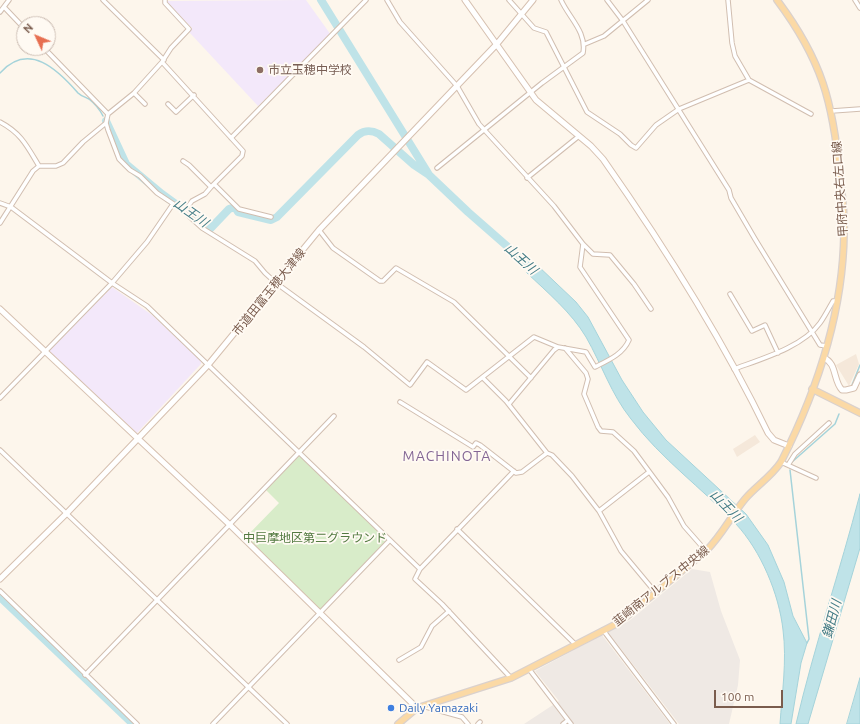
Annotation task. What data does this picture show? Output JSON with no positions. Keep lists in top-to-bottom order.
{
  "streets": {
    "main road": ["甲府中央右左口線", "韮崎南アルプス中央線"],
    "street": ["市道田富玉穂大津線"]
  },
  "crossings": [
    ["甲府中央右左口線", "韮崎南アルプス中央線"]
  ],
  "districts": ["MACHINOTA"],
  "water": ["山王川", "鎌田川"],
  "parks": ["中巨摩地区第二グラウンド"],
  "places": ["市立玉穂中学校", "Daily Yamazaki"],
  "scale_bar": "100 m",
  "north": "top left"
}
